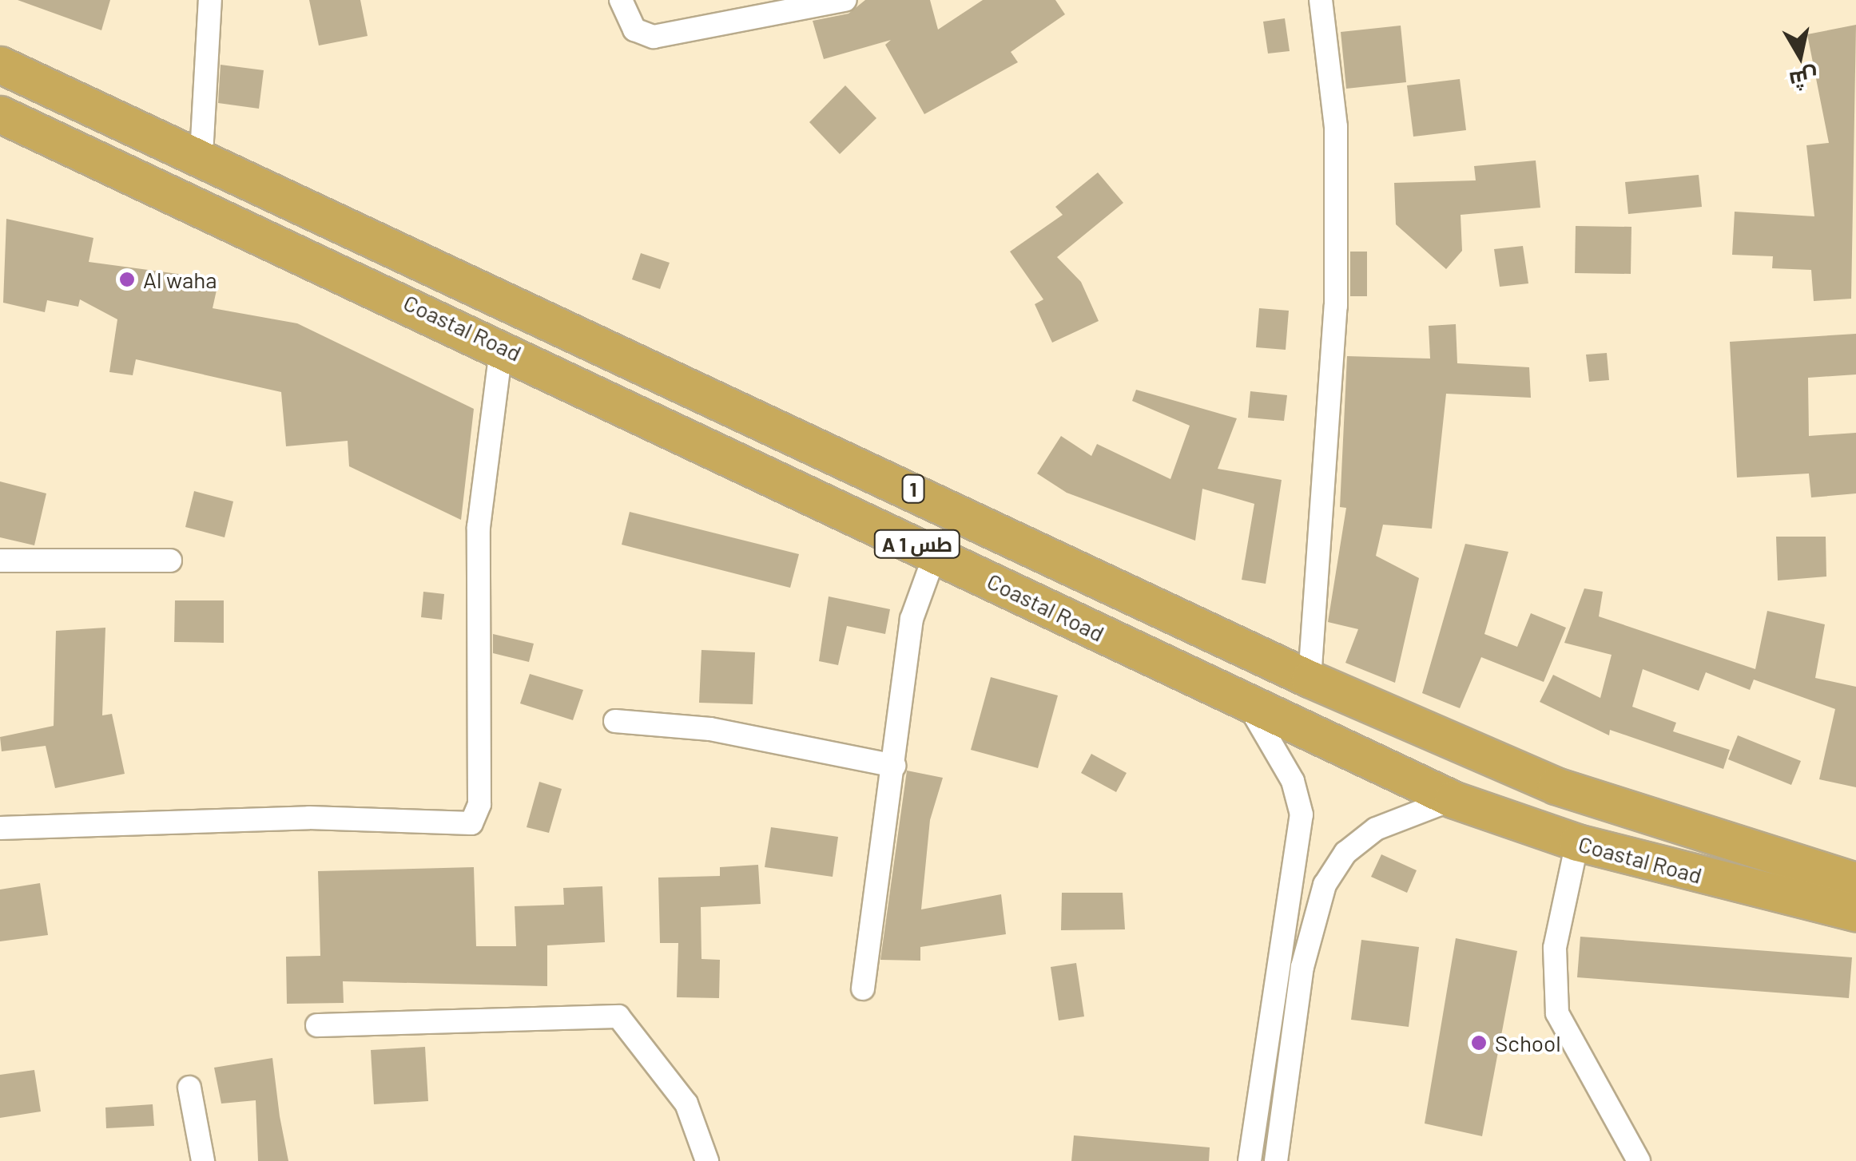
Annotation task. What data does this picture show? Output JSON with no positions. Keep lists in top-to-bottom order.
{
  "streets": {
    "highway": ["Coastal Road", "1", "A 1 طس"]
  },
  "places": ["Al waha", "School"],
  "north": "bottom"
}
